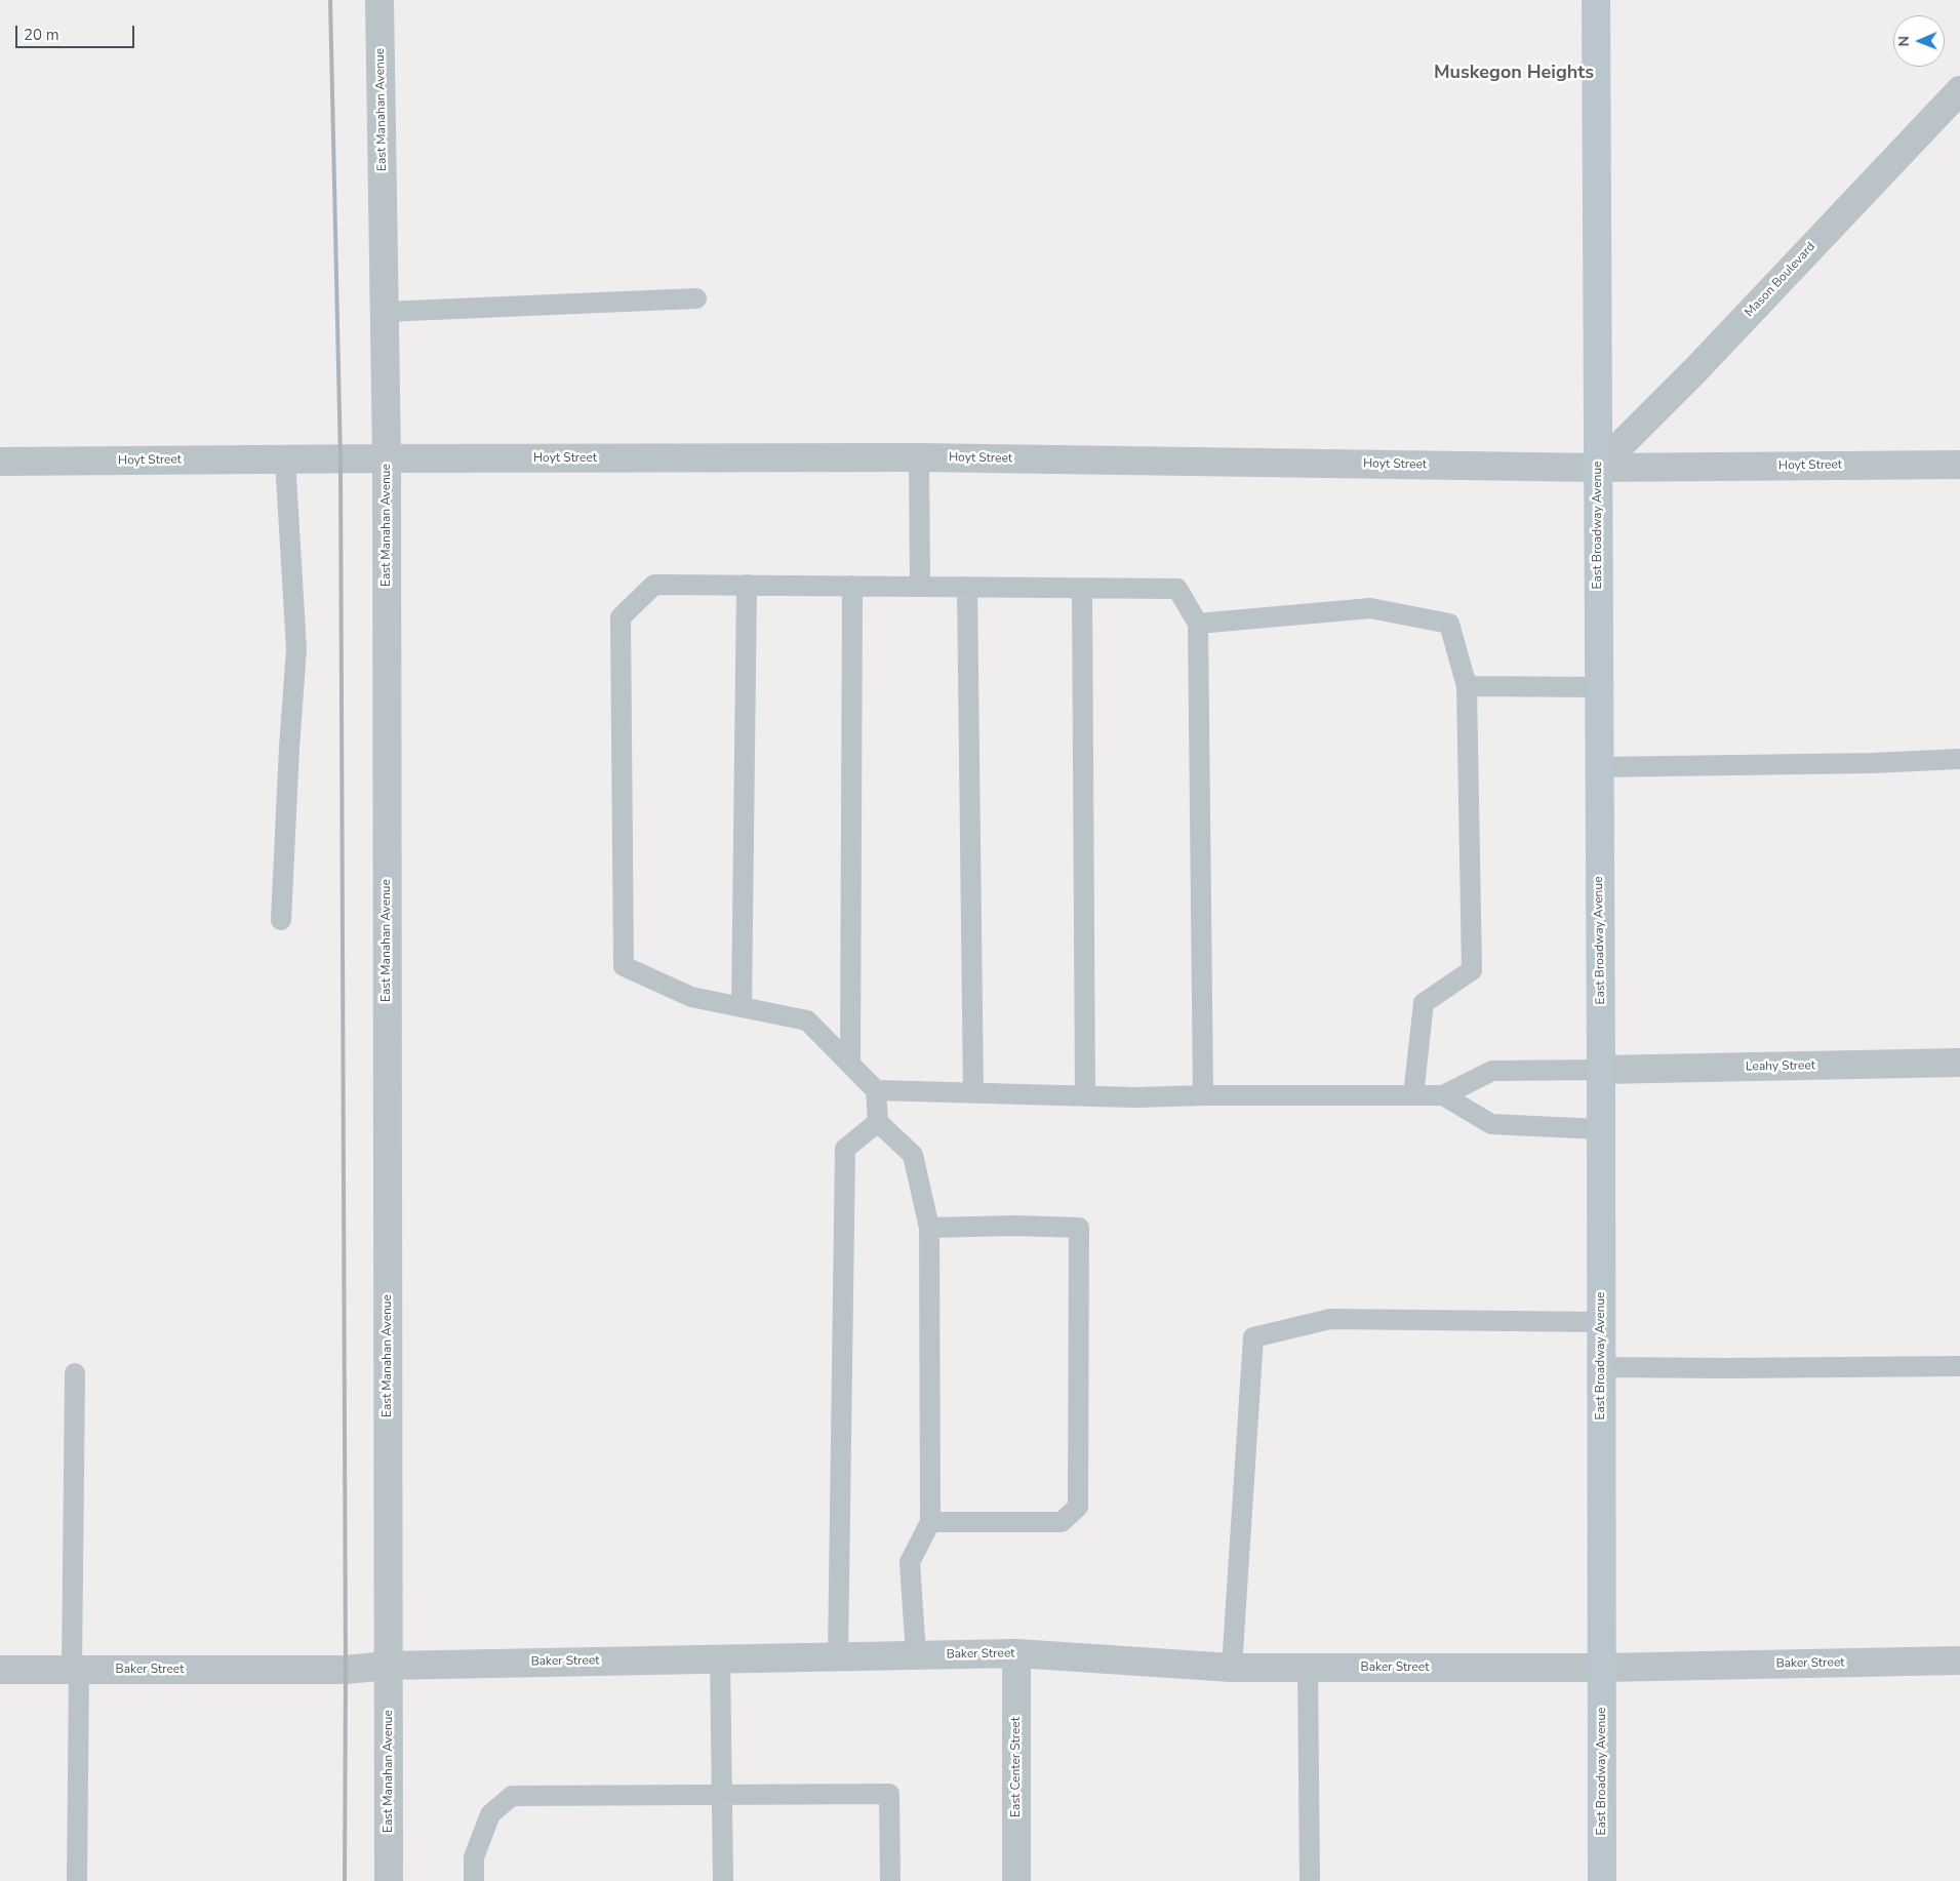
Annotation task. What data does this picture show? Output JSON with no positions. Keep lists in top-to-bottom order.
{
  "streets": {
    "street": [
      "East Manahan Avenue",
      "Mason Boulevard",
      "Hoyt Street",
      "East Broadway Avenue",
      "Leahy Street",
      "Baker Street",
      "East Center Street"
    ]
  },
  "crossings": [
    ["East Manahan Avenue", "Hoyt Street"],
    ["East Manahan Avenue", "Baker Street"],
    ["Mason Boulevard", "Hoyt Street"],
    ["Mason Boulevard", "East Broadway Avenue"],
    ["Hoyt Street", "East Broadway Avenue"],
    ["East Broadway Avenue", "Leahy Street"],
    ["East Broadway Avenue", "Baker Street"],
    ["Baker Street", "East Center Street"]
  ],
  "districts": ["Muskegon Heights"],
  "scale_bar": "20 m",
  "north": "left"
}
